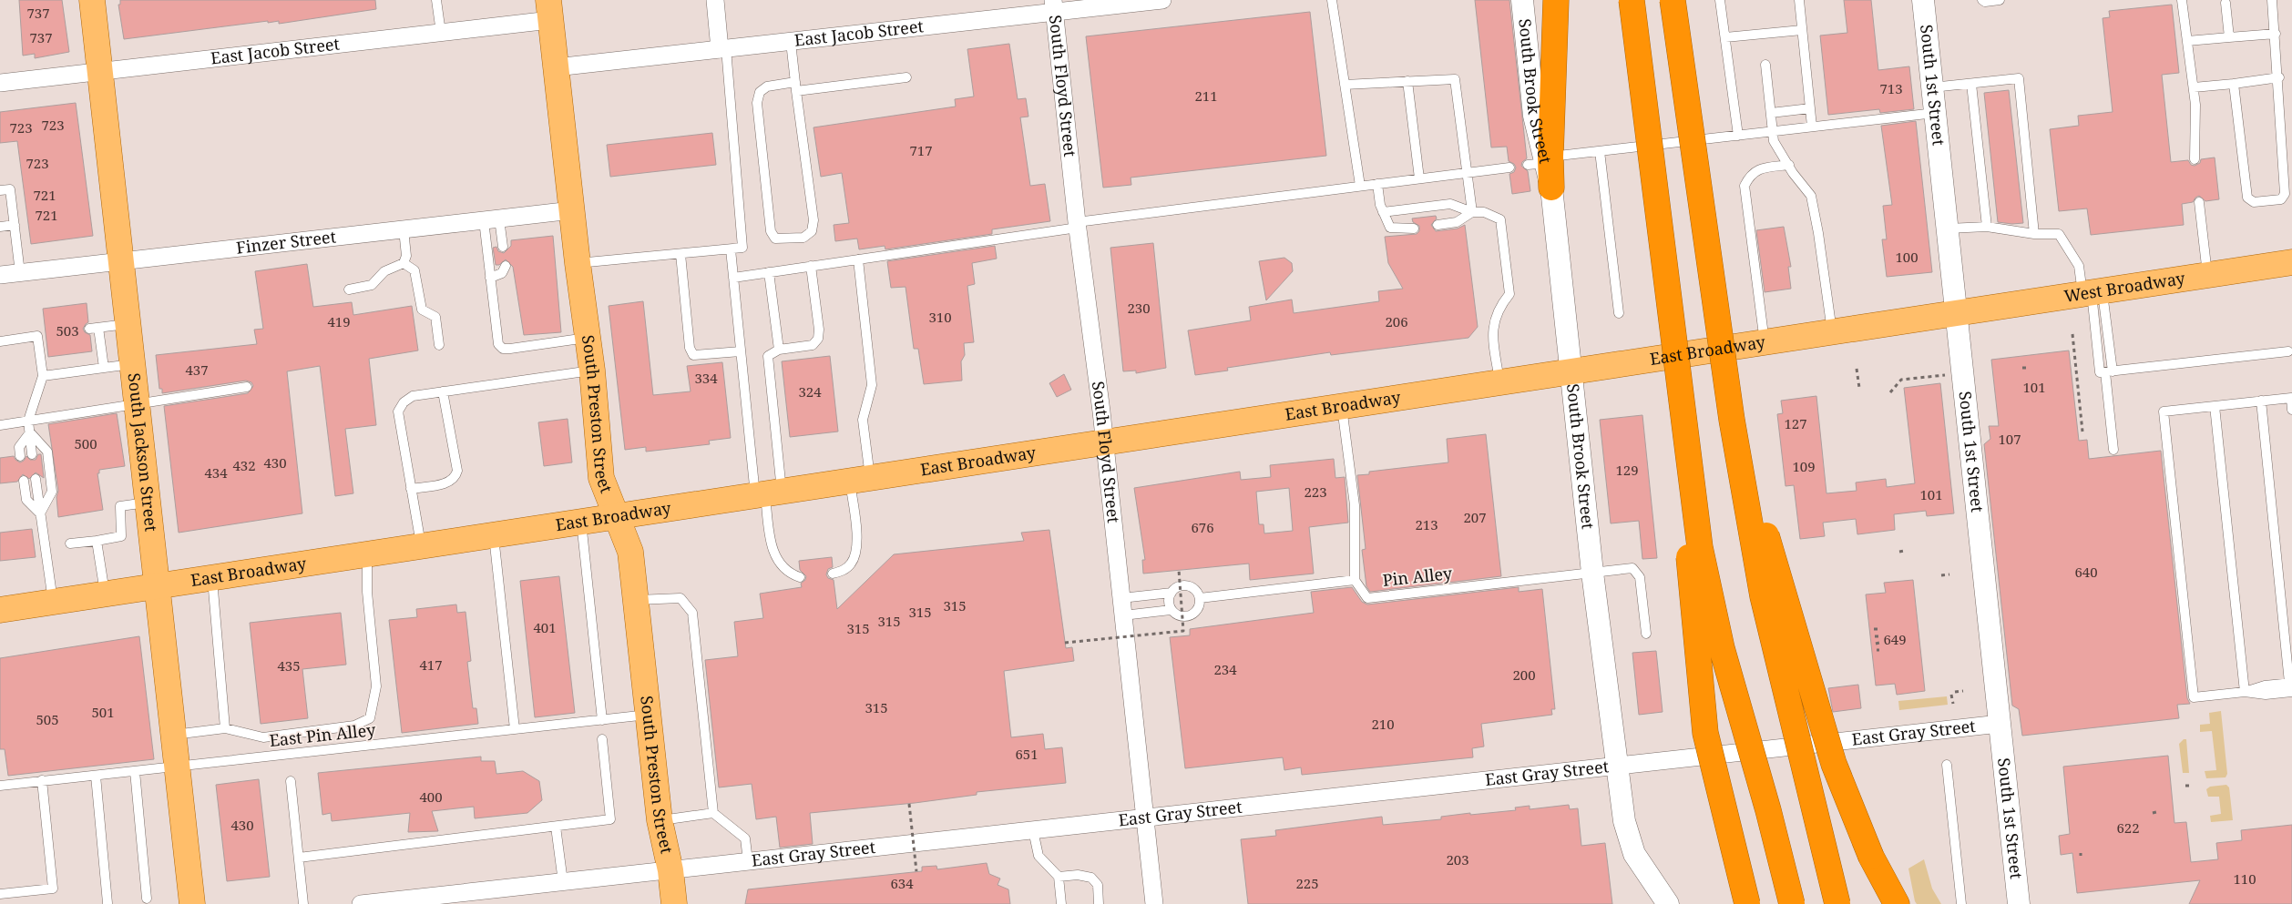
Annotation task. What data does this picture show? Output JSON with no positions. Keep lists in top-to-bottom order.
{
  "streets": {
    "main road": [
      "West Broadway",
      "East Broadway",
      "South Preston Street",
      "South Jackson Street"
    ],
    "street": [
      "East Jacob Street",
      "South Floyd Street",
      "South 1st Street",
      "South Brook Street",
      "Finzer Street",
      "East Gray Street"
    ],
    "lane": ["Pin Alley", "East Pin Alley"]
  },
  "crossings": [
    ["East Jacob Street", "South Floyd Street"],
    ["East Jacob Street", "South Preston Street"],
    ["East Jacob Street", "South Jackson Street"],
    ["South Floyd Street", "East Broadway"],
    ["South Floyd Street", "East Gray Street"],
    ["South 1st Street", "West Broadway"],
    ["South 1st Street", "East Broadway"],
    ["South 1st Street", "East Gray Street"],
    ["South Brook Street", "East Broadway"],
    ["South Brook Street", "Pin Alley"],
    ["South Brook Street", "East Gray Street"],
    ["Finzer Street", "South Preston Street"],
    ["Finzer Street", "South Jackson Street"],
    ["West Broadway", "East Broadway"],
    ["East Broadway", "South Preston Street"],
    ["East Broadway", "South Jackson Street"],
    ["South Preston Street", "East Gray Street"],
    ["South Preston Street", "East Pin Alley"],
    ["South Jackson Street", "East Pin Alley"]
  ],
  "house_numbers": [
    "737",
    "737",
    "713",
    "211",
    "723",
    "723",
    "717",
    "723",
    "721",
    "721",
    "100",
    "230",
    "310",
    "419",
    "206",
    "503",
    "437",
    "334",
    "101",
    "324",
    "127",
    "107",
    "500",
    "430",
    "432",
    "109",
    "129",
    "434",
    "223",
    "101",
    "207",
    "213",
    "676",
    "640",
    "315",
    "315",
    "315",
    "401",
    "315",
    "649",
    "417",
    "435",
    "234",
    "200",
    "315",
    "501",
    "505",
    "210",
    "651",
    "400",
    "430",
    "622",
    "203",
    "110",
    "634",
    "225"
  ]
}
